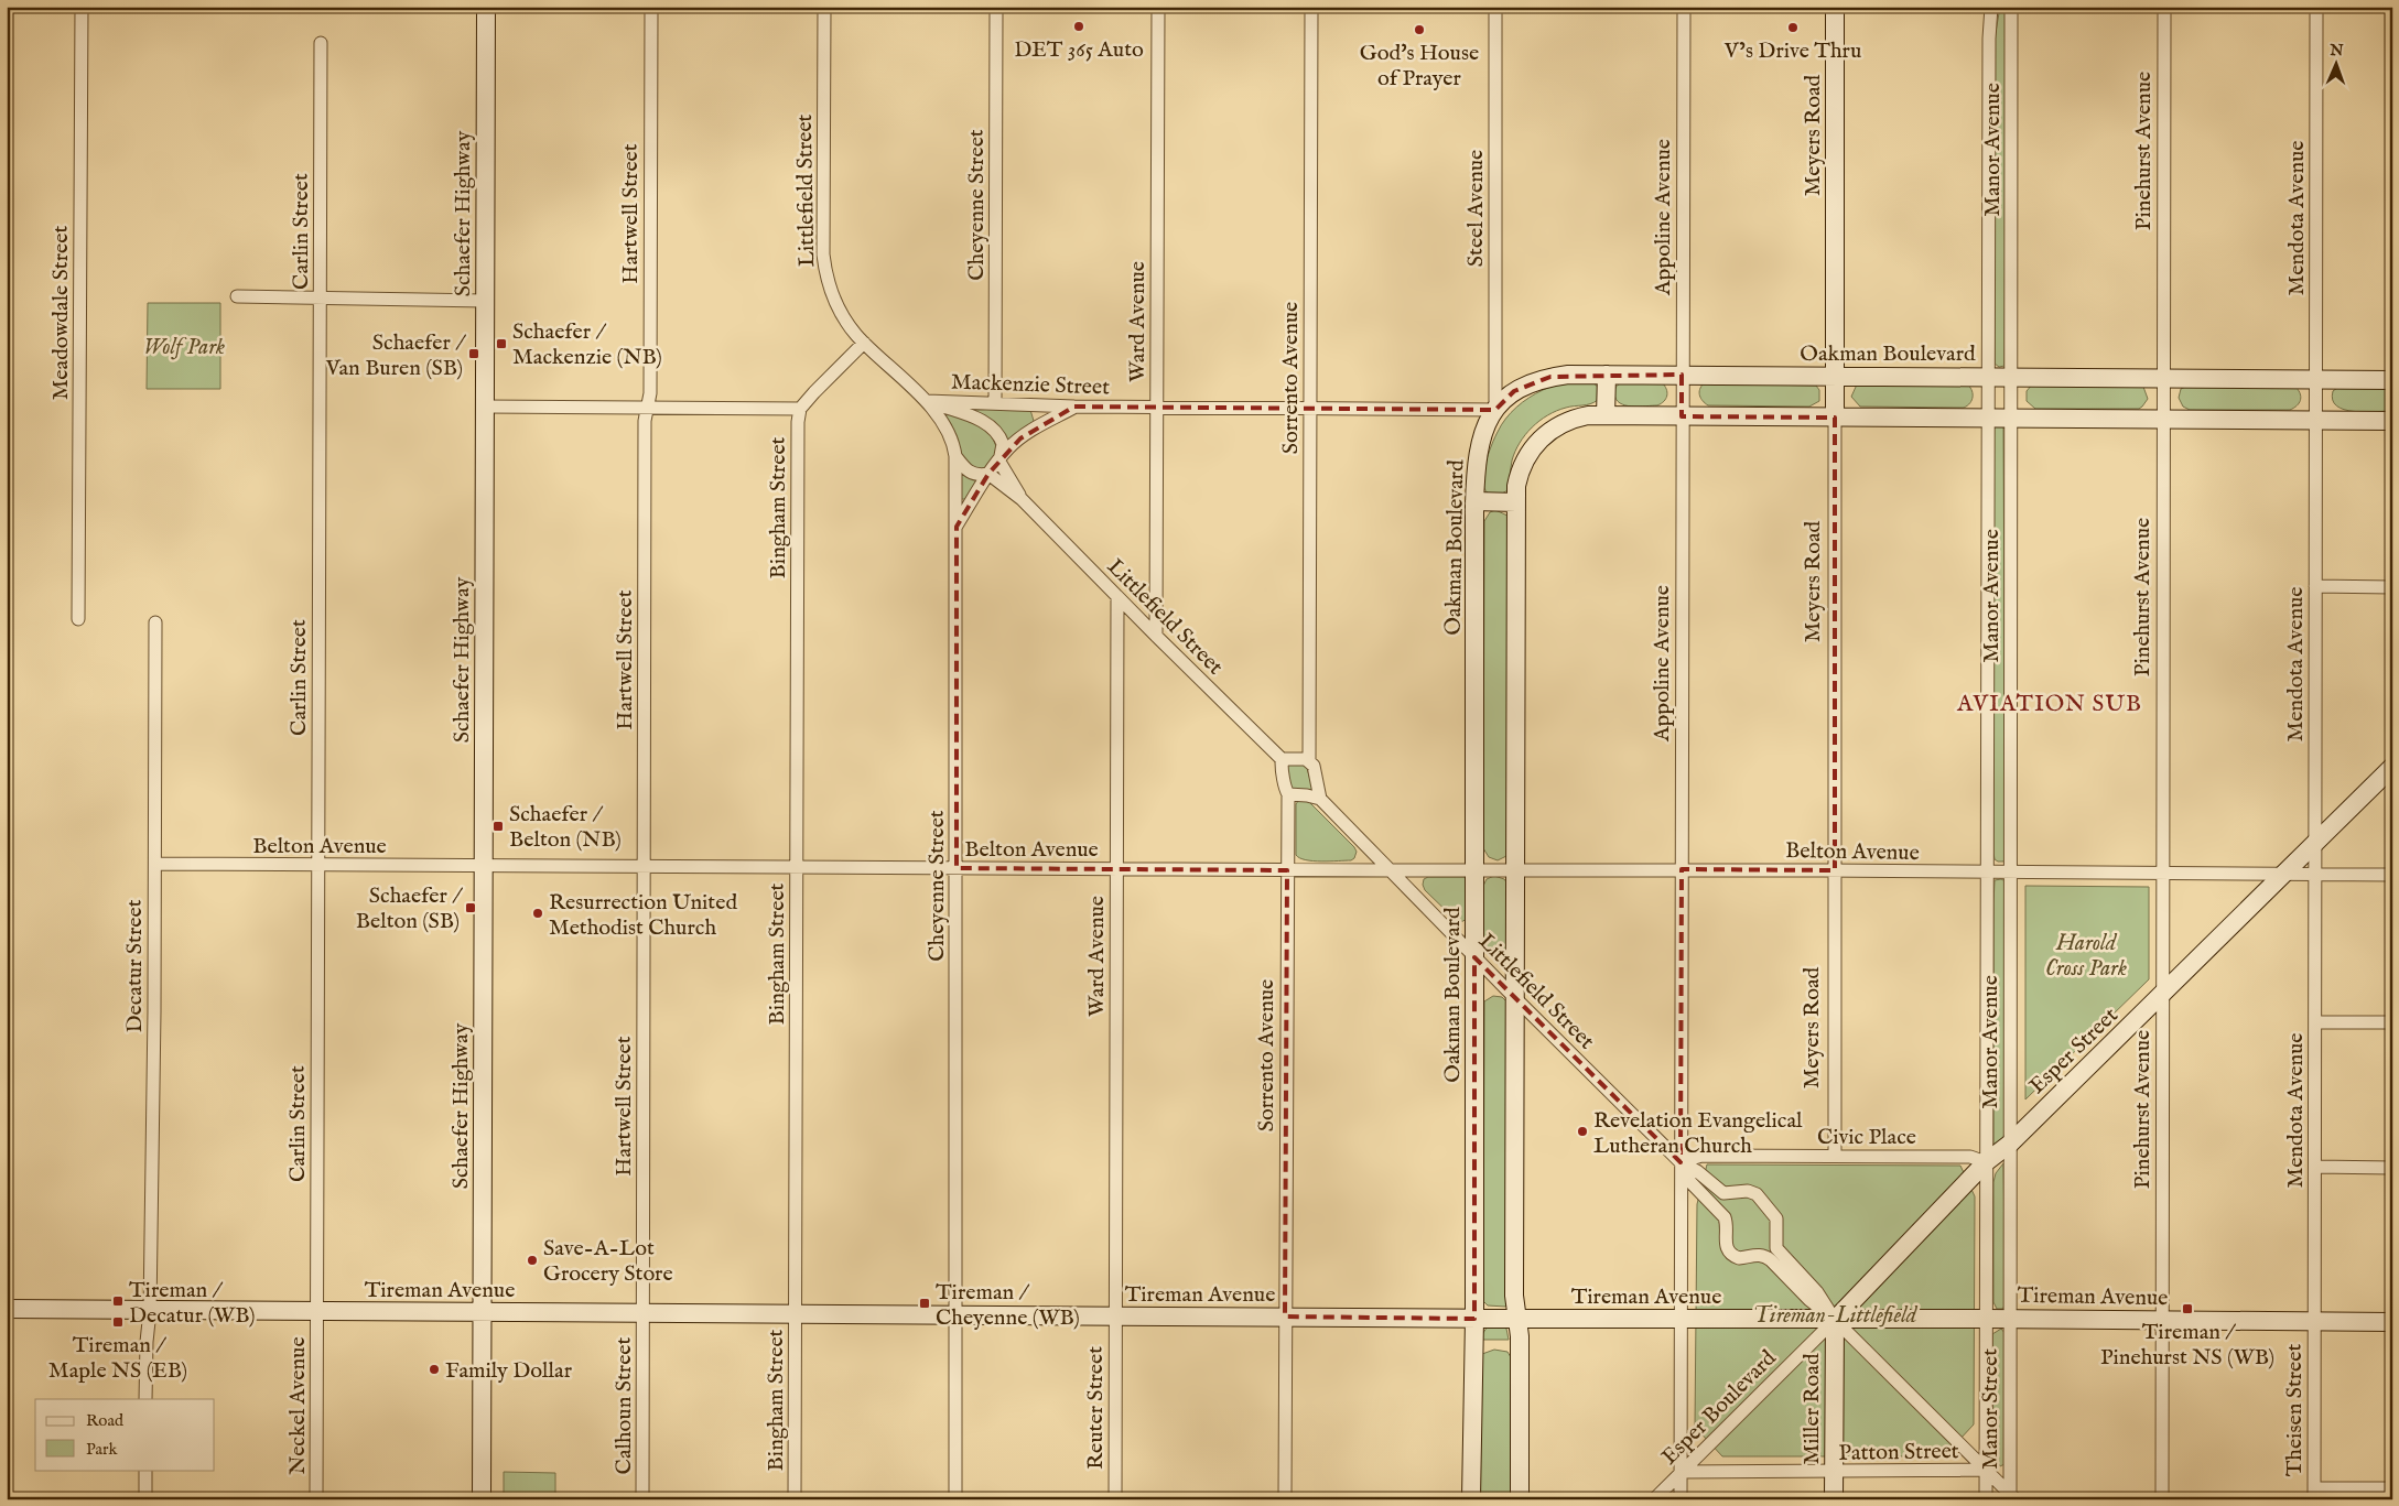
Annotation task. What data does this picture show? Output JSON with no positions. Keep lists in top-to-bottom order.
{
  "streets": {
    "street": [
      "Meyers Road",
      "Manor Avenue",
      "Pinehurst Avenue",
      "Littlefield Street",
      "Cheyenne Street",
      "Steel Avenue",
      "Schaefer Highway",
      "Hartwell Street",
      "Appoline Avenue",
      "Mendota Avenue",
      "Carlin Street",
      "Meadowdale Street",
      "Ward Avenue",
      "Oakman Boulevard",
      "Sorrento Avenue",
      "Mackenzie Street",
      "Bingham Street",
      "Belton Avenue",
      "Decatur Street",
      "Esper Street",
      "Civic Place",
      "Tireman Avenue",
      "Neckel Avenue",
      "Calhoun Street",
      "Esper Boulevard",
      "Reuter Street",
      "Miller Road",
      "Manor Street",
      "Theisen Street",
      "Patton Street"
    ]
  },
  "crossings": [
    ["Meyers Road", "Oakman Boulevard"],
    ["Meyers Road", "Belton Avenue"],
    ["Meyers Road", "Civic Place"],
    ["Manor Avenue", "Oakman Boulevard"],
    ["Manor Avenue", "Belton Avenue"],
    ["Manor Avenue", "Esper Street"],
    ["Manor Avenue", "Civic Place"],
    ["Manor Avenue", "Tireman Avenue"],
    ["Manor Avenue", "Manor Street"],
    ["Pinehurst Avenue", "Oakman Boulevard"],
    ["Pinehurst Avenue", "Belton Avenue"],
    ["Pinehurst Avenue", "Esper Street"],
    ["Pinehurst Avenue", "Tireman Avenue"],
    ["Littlefield Street", "Cheyenne Street"],
    ["Littlefield Street", "Appoline Avenue"],
    ["Littlefield Street", "Ward Avenue"],
    ["Littlefield Street", "Oakman Boulevard"],
    ["Littlefield Street", "Sorrento Avenue"],
    ["Littlefield Street", "Mackenzie Street"],
    ["Littlefield Street", "Belton Avenue"],
    ["Littlefield Street", "Esper Street"],
    ["Littlefield Street", "Civic Place"],
    ["Littlefield Street", "Tireman Avenue"],
    ["Littlefield Street", "Esper Boulevard"],
    ["Littlefield Street", "Miller Road"],
    ["Cheyenne Street", "Mackenzie Street"],
    ["Cheyenne Street", "Belton Avenue"],
    ["Cheyenne Street", "Tireman Avenue"],
    ["Steel Avenue", "Oakman Boulevard"],
    ["Steel Avenue", "Mackenzie Street"],
    ["Schaefer Highway", "Belton Avenue"],
    ["Schaefer Highway", "Tireman Avenue"],
    ["Hartwell Street", "Belton Avenue"],
    ["Hartwell Street", "Tireman Avenue"],
    ["Hartwell Street", "Calhoun Street"],
    ["Appoline Avenue", "Oakman Boulevard"],
    ["Appoline Avenue", "Belton Avenue"],
    ["Appoline Avenue", "Civic Place"],
    ["Appoline Avenue", "Tireman Avenue"],
    ["Appoline Avenue", "Esper Boulevard"],
    ["Appoline Avenue", "Patton Street"],
    ["Mendota Avenue", "Oakman Boulevard"],
    ["Mendota Avenue", "Belton Avenue"],
    ["Mendota Avenue", "Esper Street"],
    ["Mendota Avenue", "Tireman Avenue"],
    ["Mendota Avenue", "Theisen Street"],
    ["Carlin Street", "Belton Avenue"],
    ["Carlin Street", "Tireman Avenue"],
    ["Carlin Street", "Neckel Avenue"],
    ["Ward Avenue", "Mackenzie Street"],
    ["Ward Avenue", "Belton Avenue"],
    ["Ward Avenue", "Tireman Avenue"],
    ["Ward Avenue", "Reuter Street"],
    ["Oakman Boulevard", "Mackenzie Street"],
    ["Oakman Boulevard", "Belton Avenue"],
    ["Oakman Boulevard", "Tireman Avenue"],
    ["Sorrento Avenue", "Mackenzie Street"],
    ["Sorrento Avenue", "Belton Avenue"],
    ["Sorrento Avenue", "Tireman Avenue"],
    ["Bingham Street", "Belton Avenue"],
    ["Bingham Street", "Tireman Avenue"],
    ["Belton Avenue", "Decatur Street"],
    ["Belton Avenue", "Esper Street"],
    ["Decatur Street", "Tireman Avenue"],
    ["Esper Street", "Civic Place"],
    ["Esper Street", "Tireman Avenue"],
    ["Esper Street", "Esper Boulevard"],
    ["Esper Street", "Miller Road"],
    ["Tireman Avenue", "Neckel Avenue"],
    ["Tireman Avenue", "Calhoun Street"],
    ["Tireman Avenue", "Esper Boulevard"],
    ["Tireman Avenue", "Reuter Street"],
    ["Tireman Avenue", "Miller Road"],
    ["Tireman Avenue", "Manor Street"],
    ["Tireman Avenue", "Theisen Street"],
    ["Esper Boulevard", "Miller Road"],
    ["Esper Boulevard", "Patton Street"],
    ["Miller Road", "Patton Street"],
    ["Manor Street", "Patton Street"]
  ],
  "districts": ["AVIATION SUB"],
  "parks": ["Wolf Park", "Harold Cross Park", "Tireman-Littlefield"],
  "places": {
    "other": [
      "DET 365 Auto",
      "V’s Drive Thru",
      "God's House of Prayer",
      "Resurrection United Methodist Church",
      "Revelation Evangelical Lutheran Church",
      "Save-A-Lot Grocery Store",
      "Family Dollar"
    ],
    "transit": [
      "Schaefer / Mackenzie (NB)",
      "Schaefer / Van Buren (SB)",
      "Schaefer / Belton (NB)",
      "Schaefer / Belton (SB)",
      "Tireman / Decatur (WB)",
      "Tireman / Cheyenne (WB)",
      "Tireman / Pinehurst NS (WB)",
      "Tireman / Maple NS (EB)"
    ]
  },
  "legend": ["Road", "Park"],
  "north": "top"
}
